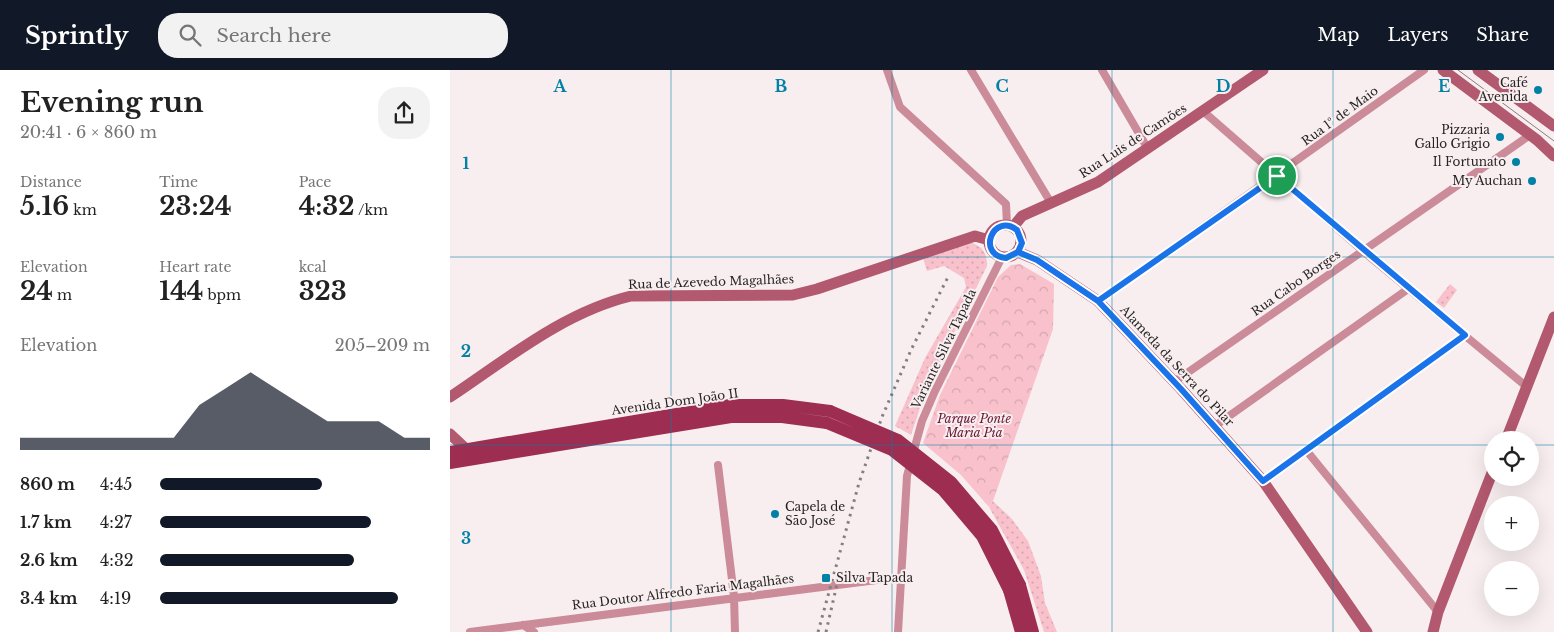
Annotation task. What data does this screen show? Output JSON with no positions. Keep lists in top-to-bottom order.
{
  "streets": {
    "main road": ["Avenida Dom João II"],
    "street": [
      "Rua 1º de Maio",
      "Rua Luis de Camões",
      "Rua de Azevedo Magalhães",
      "Rua Cabo Borges",
      "Variante Silva Tapada",
      "Alameda da Serra do Pilar",
      "Rua Doutor Alfredo Faria Magalhães"
    ]
  },
  "crossings": [
    ["Rua 1º de Maio", "Alameda da Serra do Pilar"],
    ["Rua Luis de Camões", "Rua de Azevedo Magalhães"],
    ["Rua Luis de Camões", "Variante Silva Tapada"],
    ["Rua Luis de Camões", "Alameda da Serra do Pilar"],
    ["Rua de Azevedo Magalhães", "Variante Silva Tapada"],
    ["Rua de Azevedo Magalhães", "Alameda da Serra do Pilar"],
    ["Rua Cabo Borges", "Alameda da Serra do Pilar"],
    ["Variante Silva Tapada", "Alameda da Serra do Pilar"],
    ["Variante Silva Tapada", "Rua Doutor Alfredo Faria Magalhães"]
  ],
  "parks": ["Parque Ponte Maria Pia"],
  "places": {
    "other": [
      "Café Avenida",
      "Pizzaria Gallo Grigio",
      "Il Fortunato",
      "My Auchan",
      "Capela de São José"
    ],
    "transit": ["Silva Tapada"]
  },
  "page": {
    "header": "Sprintly",
    "search": "Search here",
    "nav": ["Map", "Layers", "Share"],
    "heading": ["Evening run", "20:41 · 6 × 860 m"],
    "stats": [
      ["Distance", "5.16 km"],
      ["Time", "23:24"],
      ["Pace", "4:32 /km"],
      ["Elevation", "24 m"],
      ["Heart rate", "144 bpm"],
      ["kcal", "323"]
    ],
    "chart": ["Elevation", "205–209 m"],
    "map_buttons": ["+", "−"],
    "list": [
      {
        "name": "860 m",
        "note": "4:45"
      },
      {
        "name": "1.7 km",
        "note": "4:27"
      },
      {
        "name": "2.6 km",
        "note": "4:32"
      },
      {
        "name": "3.4 km",
        "note": "4:19"
      }
    ]
  },
  "grid": {
    "columns": [
      "A",
      "B",
      "C",
      "D",
      "E"
    ],
    "rows": ["1", "2", "3"]
  }
}
